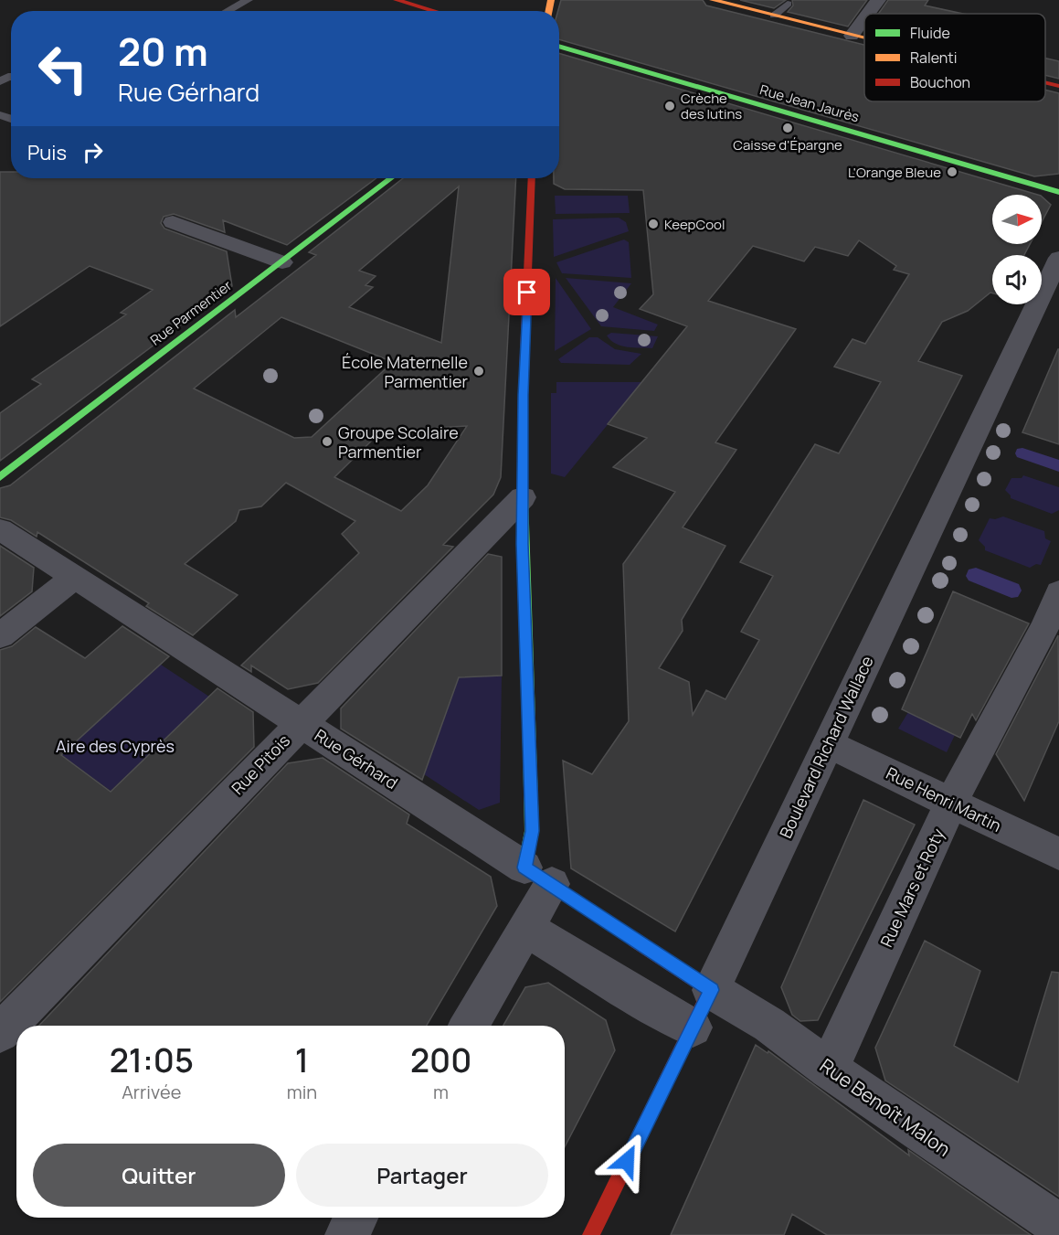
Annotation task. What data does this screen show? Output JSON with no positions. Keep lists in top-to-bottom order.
{
  "streets": {
    "street": [
      "Rue Jean Jaurès",
      "Rue Parmentier",
      "Boulevard Richard Wallace",
      "Rue Gérhard",
      "Rue Pitois",
      "Rue Henri Martin",
      "Rue Mars et Roty",
      "Rue Benoît Malon"
    ]
  },
  "crossings": [
    ["Boulevard Richard Wallace", "Rue Gérhard"],
    ["Boulevard Richard Wallace", "Rue Henri Martin"],
    ["Boulevard Richard Wallace", "Rue Benoît Malon"],
    ["Rue Gérhard", "Rue Pitois"],
    ["Rue Gérhard", "Rue Benoît Malon"],
    ["Rue Henri Martin", "Rue Mars et Roty"],
    ["Rue Mars et Roty", "Rue Benoît Malon"]
  ],
  "parks": ["Aire des Cyprès"],
  "places": [
    "Crèche des lutins",
    "Caisse d'Épargne",
    "L'Orange Bleue",
    "KeepCool",
    "École Maternelle Parmentier",
    "Groupe Scolaire Parmentier"
  ],
  "legend": ["Fluide", "Ralenti", "Bouchon"],
  "north": "right",
  "page": {
    "turn": ["20 m", "Rue Gérhard"],
    "then": "Puis",
    "eta": [
      "21:05",
      "Arrivée",
      "1",
      "min",
      "200",
      "m"
    ],
    "buttons": ["Quitter", "Partager"]
  }
}
